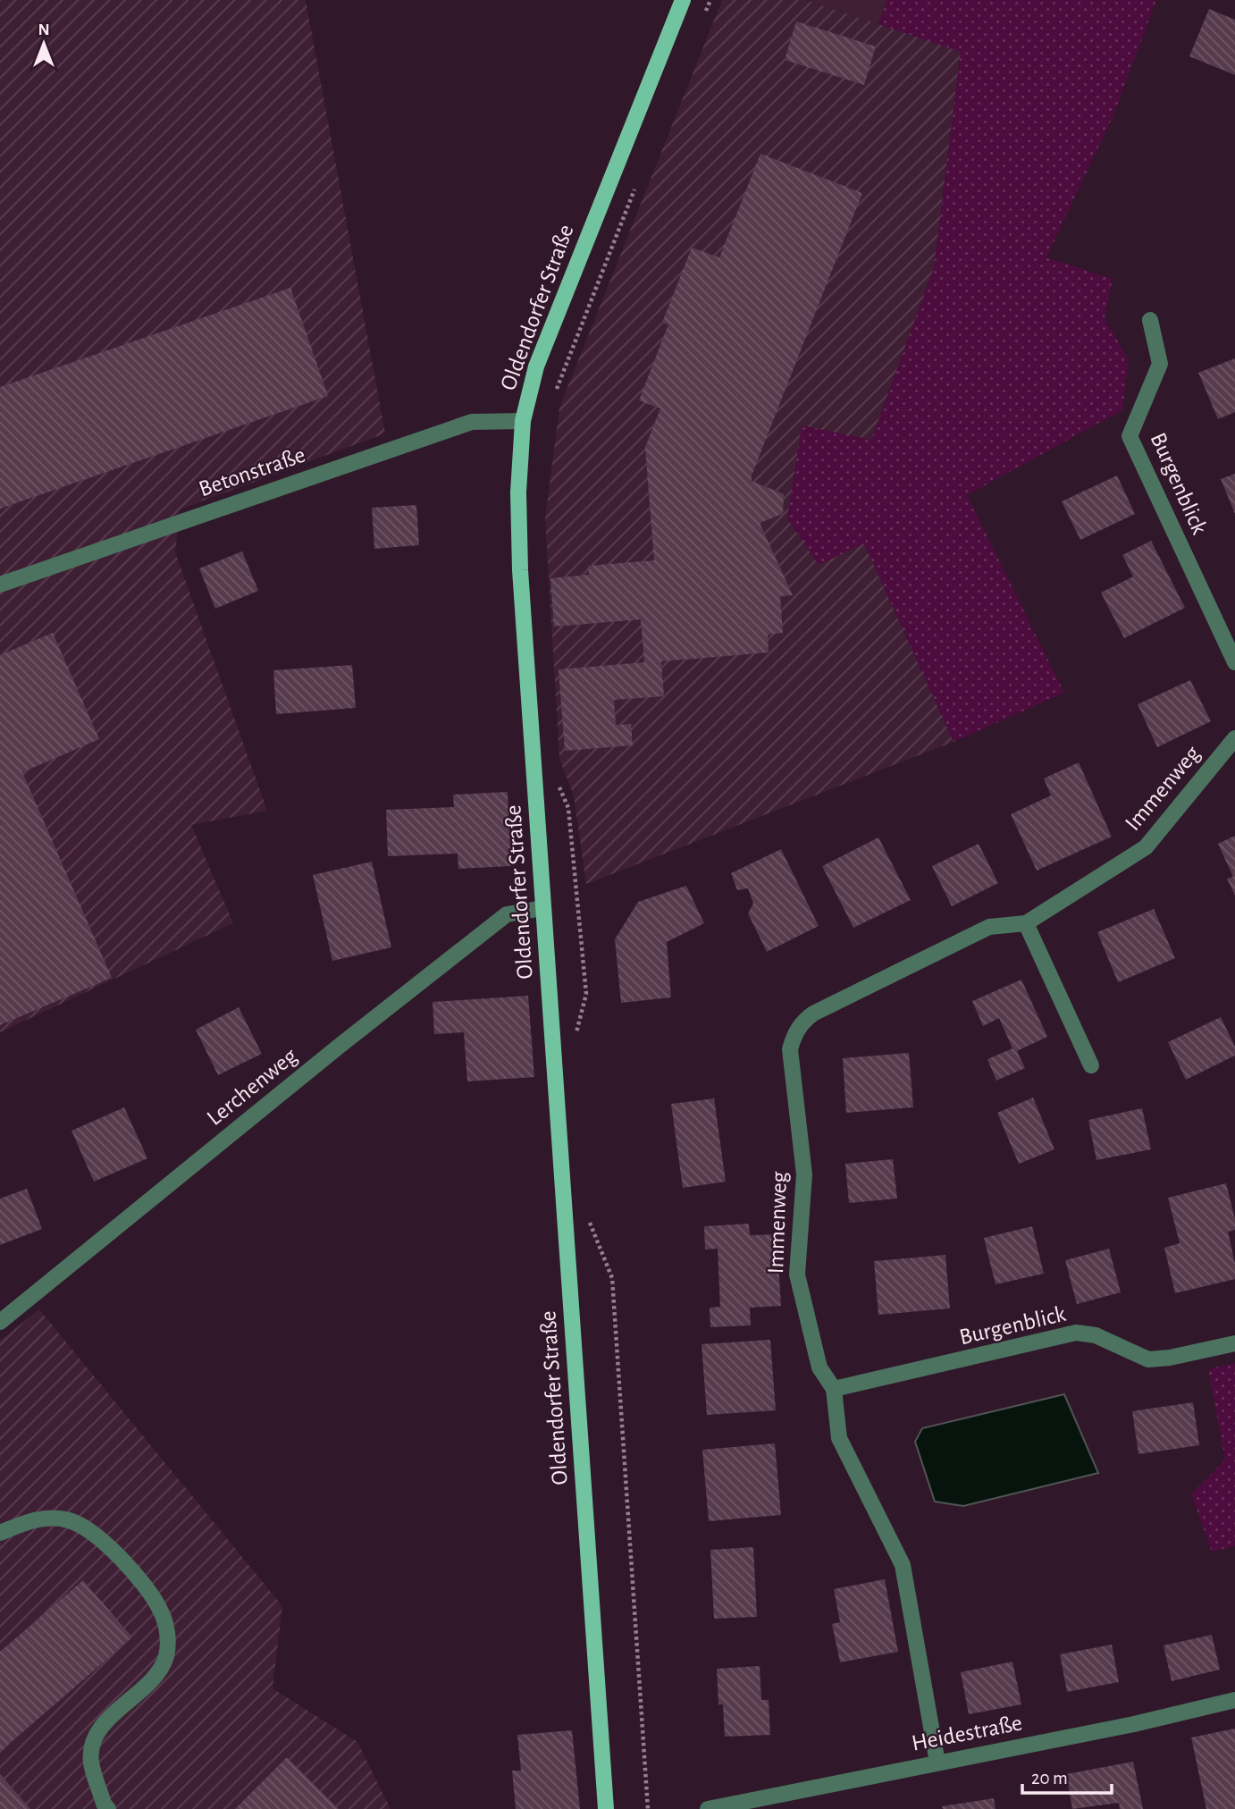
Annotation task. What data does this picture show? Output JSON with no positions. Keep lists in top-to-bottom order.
{
  "streets": {
    "main road": ["Oldendorfer Straße"],
    "street": [
      "Betonstraße",
      "Burgenblick",
      "Immenweg",
      "Lerchenweg",
      "Heidestraße"
    ]
  },
  "crossings": [
    ["Oldendorfer Straße", "Betonstraße"],
    ["Oldendorfer Straße", "Lerchenweg"],
    ["Burgenblick", "Immenweg"],
    ["Immenweg", "Heidestraße"]
  ],
  "scale_bar": "20 m",
  "north": "top"
}
